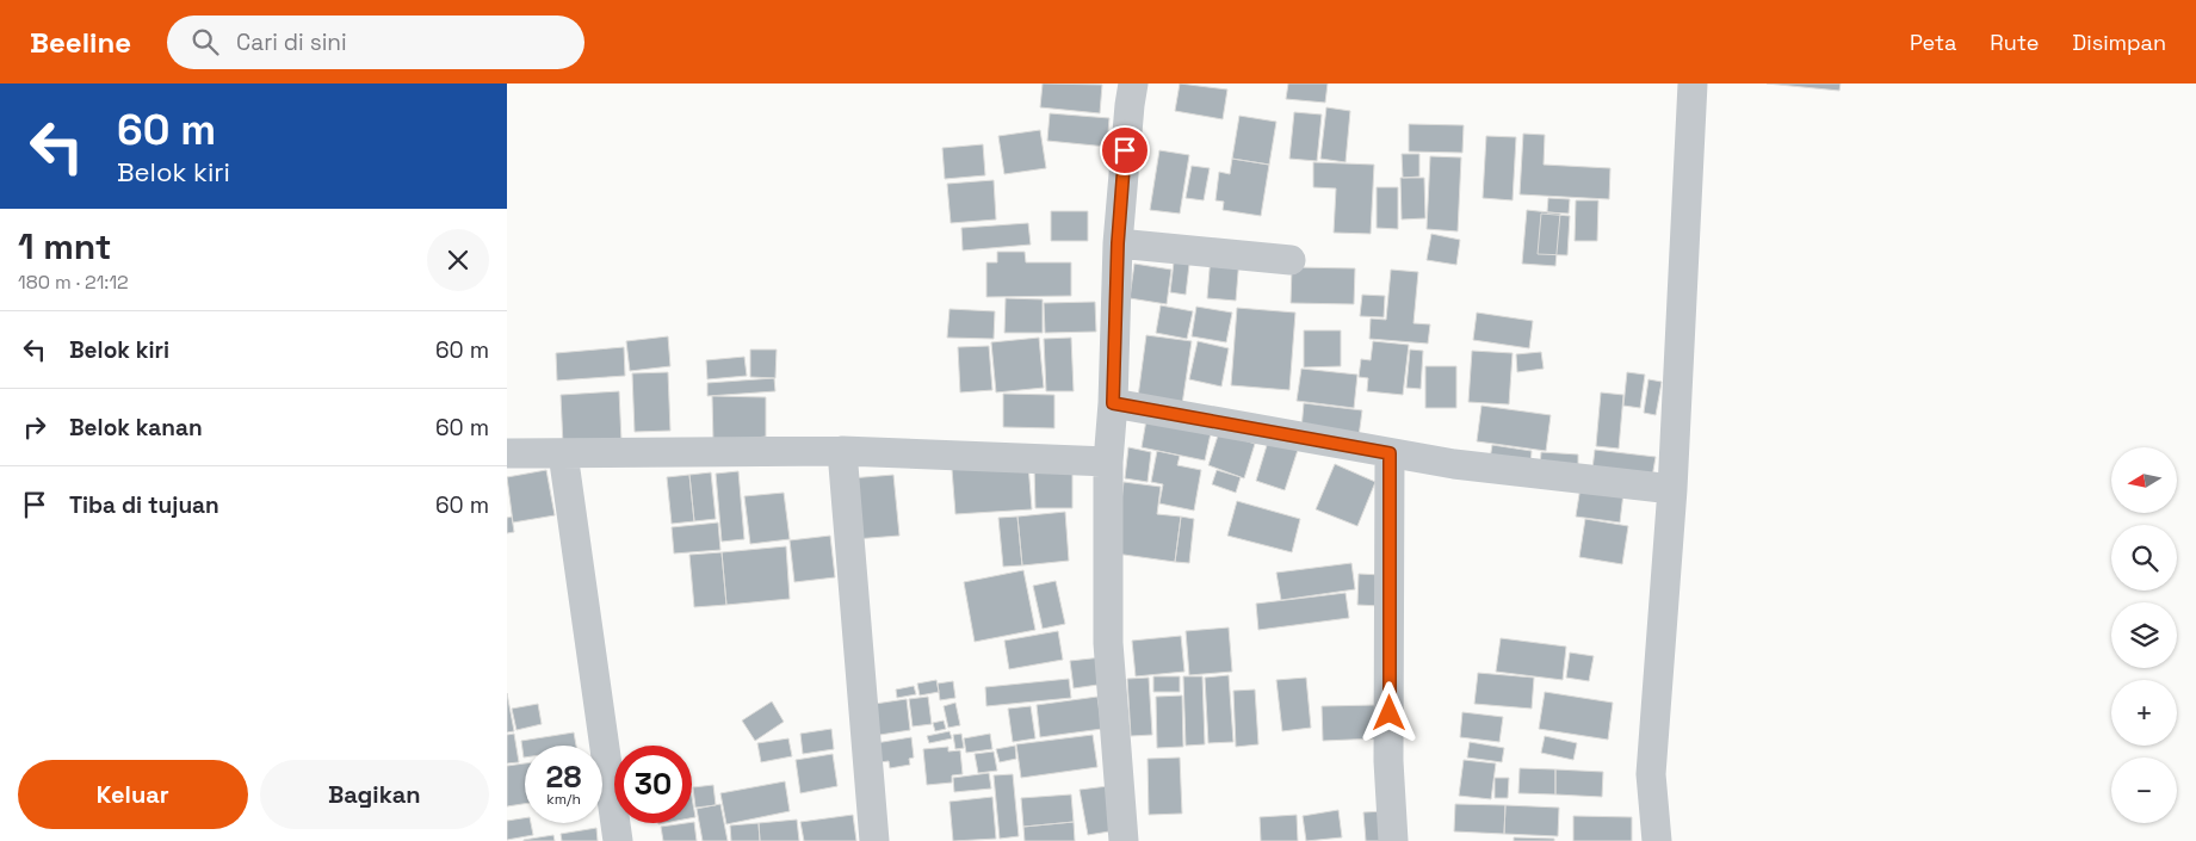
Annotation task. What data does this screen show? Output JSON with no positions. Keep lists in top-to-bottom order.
{
  "north": "left",
  "page": {
    "header": "Beeline",
    "search": "Cari di sini",
    "nav": ["Peta", "Rute", "Disimpan"],
    "turn": ["60 m", "Belok kiri"],
    "heading": ["1 mnt", "180 m · 21:12"],
    "list": [
      {
        "name": "Belok kiri",
        "value": "60 m"
      },
      {
        "name": "Belok kanan",
        "value": "60 m"
      },
      {
        "name": "Tiba di tujuan",
        "value": "60 m"
      }
    ],
    "map_buttons": ["+", "−"],
    "speed": "28 km/h",
    "limit": "30",
    "buttons": ["Keluar", "Bagikan"]
  }
}
